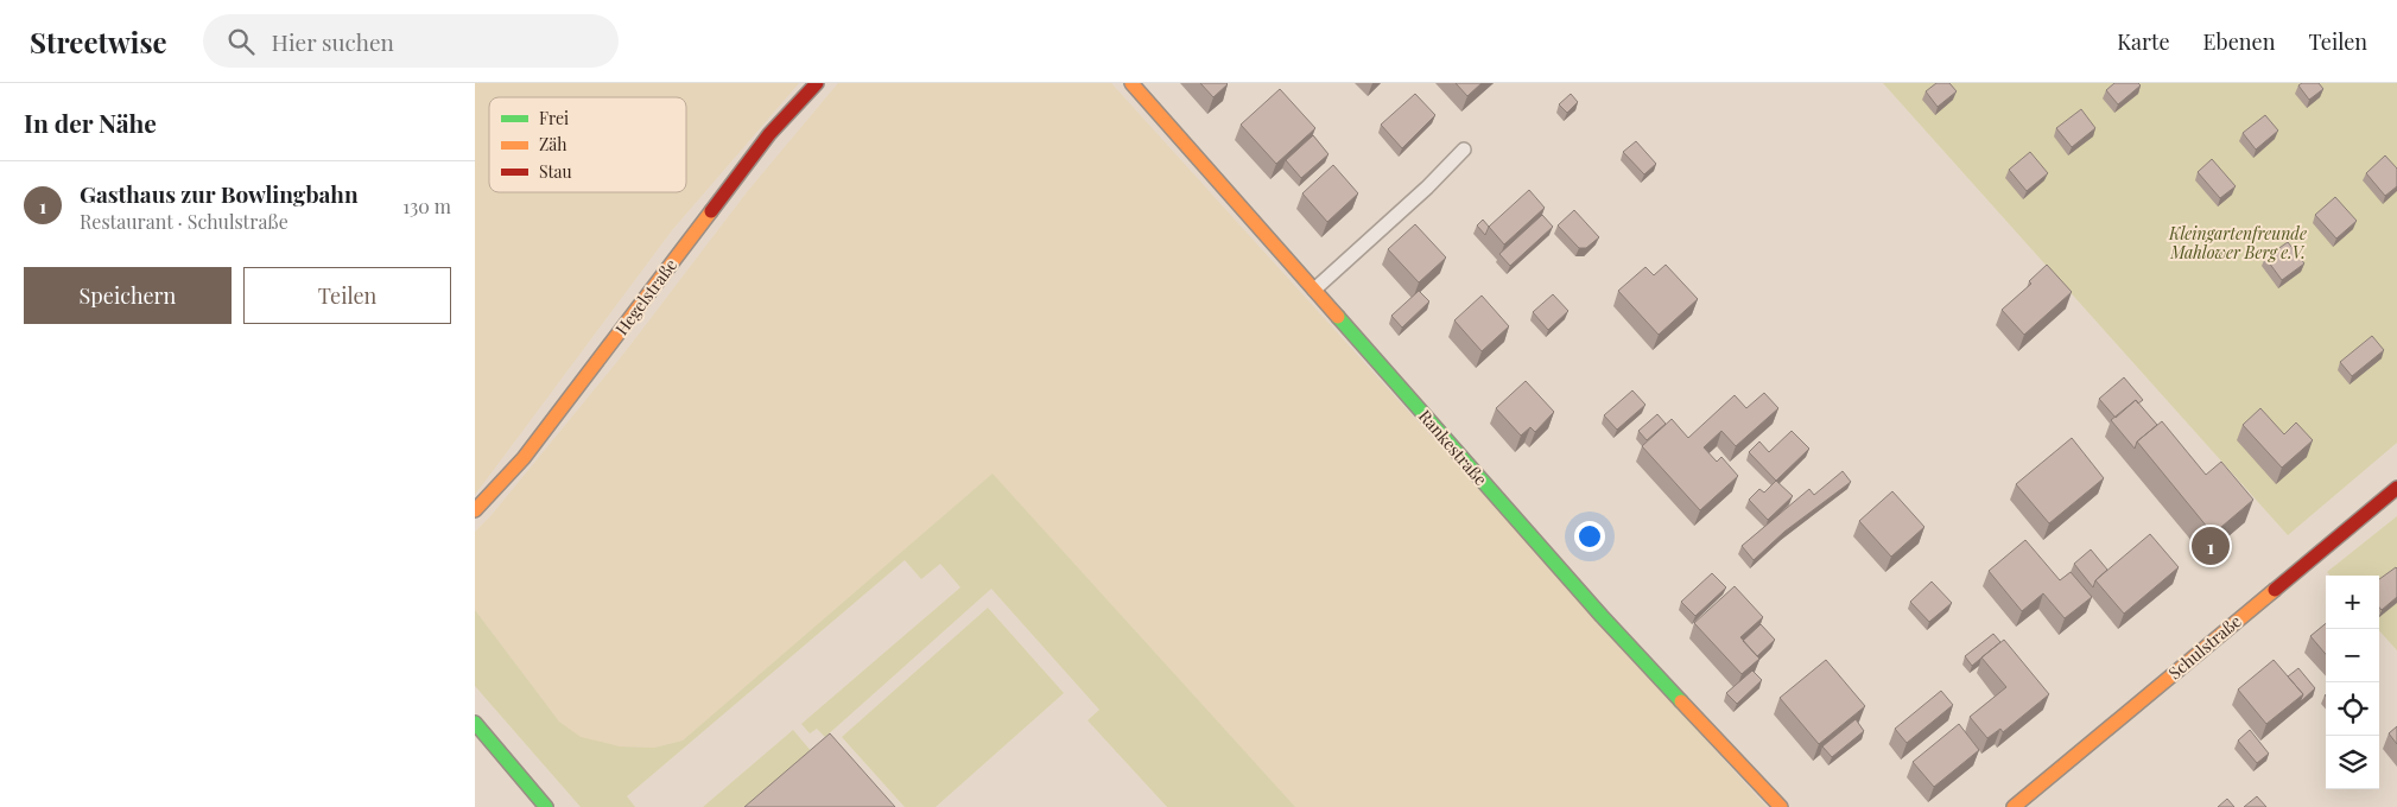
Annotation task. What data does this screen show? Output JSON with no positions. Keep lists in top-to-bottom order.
{
  "streets": {
    "street": ["Hegelstraße", "Rankestraße", "Schulstraße"]
  },
  "parks": ["Kleingartenfreunde Mahlower Berg e.V."],
  "legend": ["Frei", "Zäh", "Stau"],
  "page": {
    "header": "Streetwise",
    "search": "Hier suchen",
    "nav": ["Karte", "Ebenen", "Teilen"],
    "heading": "In der Nähe",
    "list": [
      {
        "mark": "1",
        "name": "Gasthaus zur Bowlingbahn",
        "note": "Restaurant · Schulstraße",
        "value": "130 m"
      }
    ],
    "buttons": ["Speichern", "Teilen"],
    "pins": "1",
    "map_buttons": ["+", "−"]
  }
}
